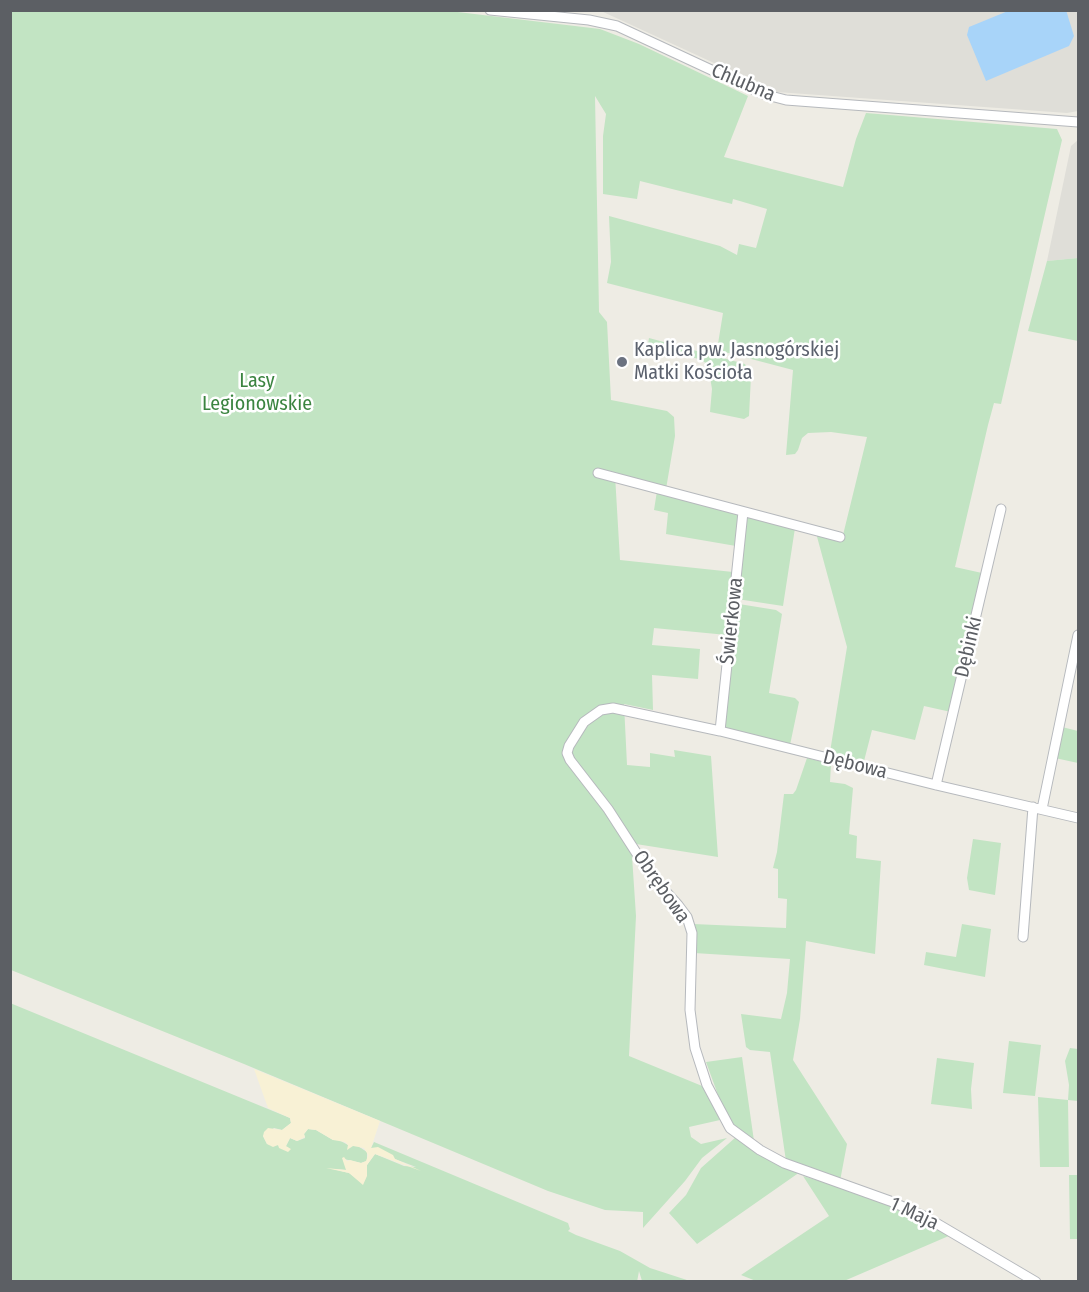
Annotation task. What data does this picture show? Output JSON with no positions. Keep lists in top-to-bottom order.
{
  "streets": {
    "street": [
      "Chlubna",
      "Świerkowa",
      "Dębinki",
      "Dębowa",
      "Obrębowa",
      "1 Maja"
    ]
  },
  "crossings": [
    ["Świerkowa", "Dębowa"],
    ["Dębinki", "Dębowa"],
    ["Dębowa", "Obrębowa"],
    ["Obrębowa", "1 Maja"]
  ],
  "parks": ["Lasy Legionowskie"],
  "places": ["Kaplica pw. Jasnogórskiej Matki Kościoła"]
}
